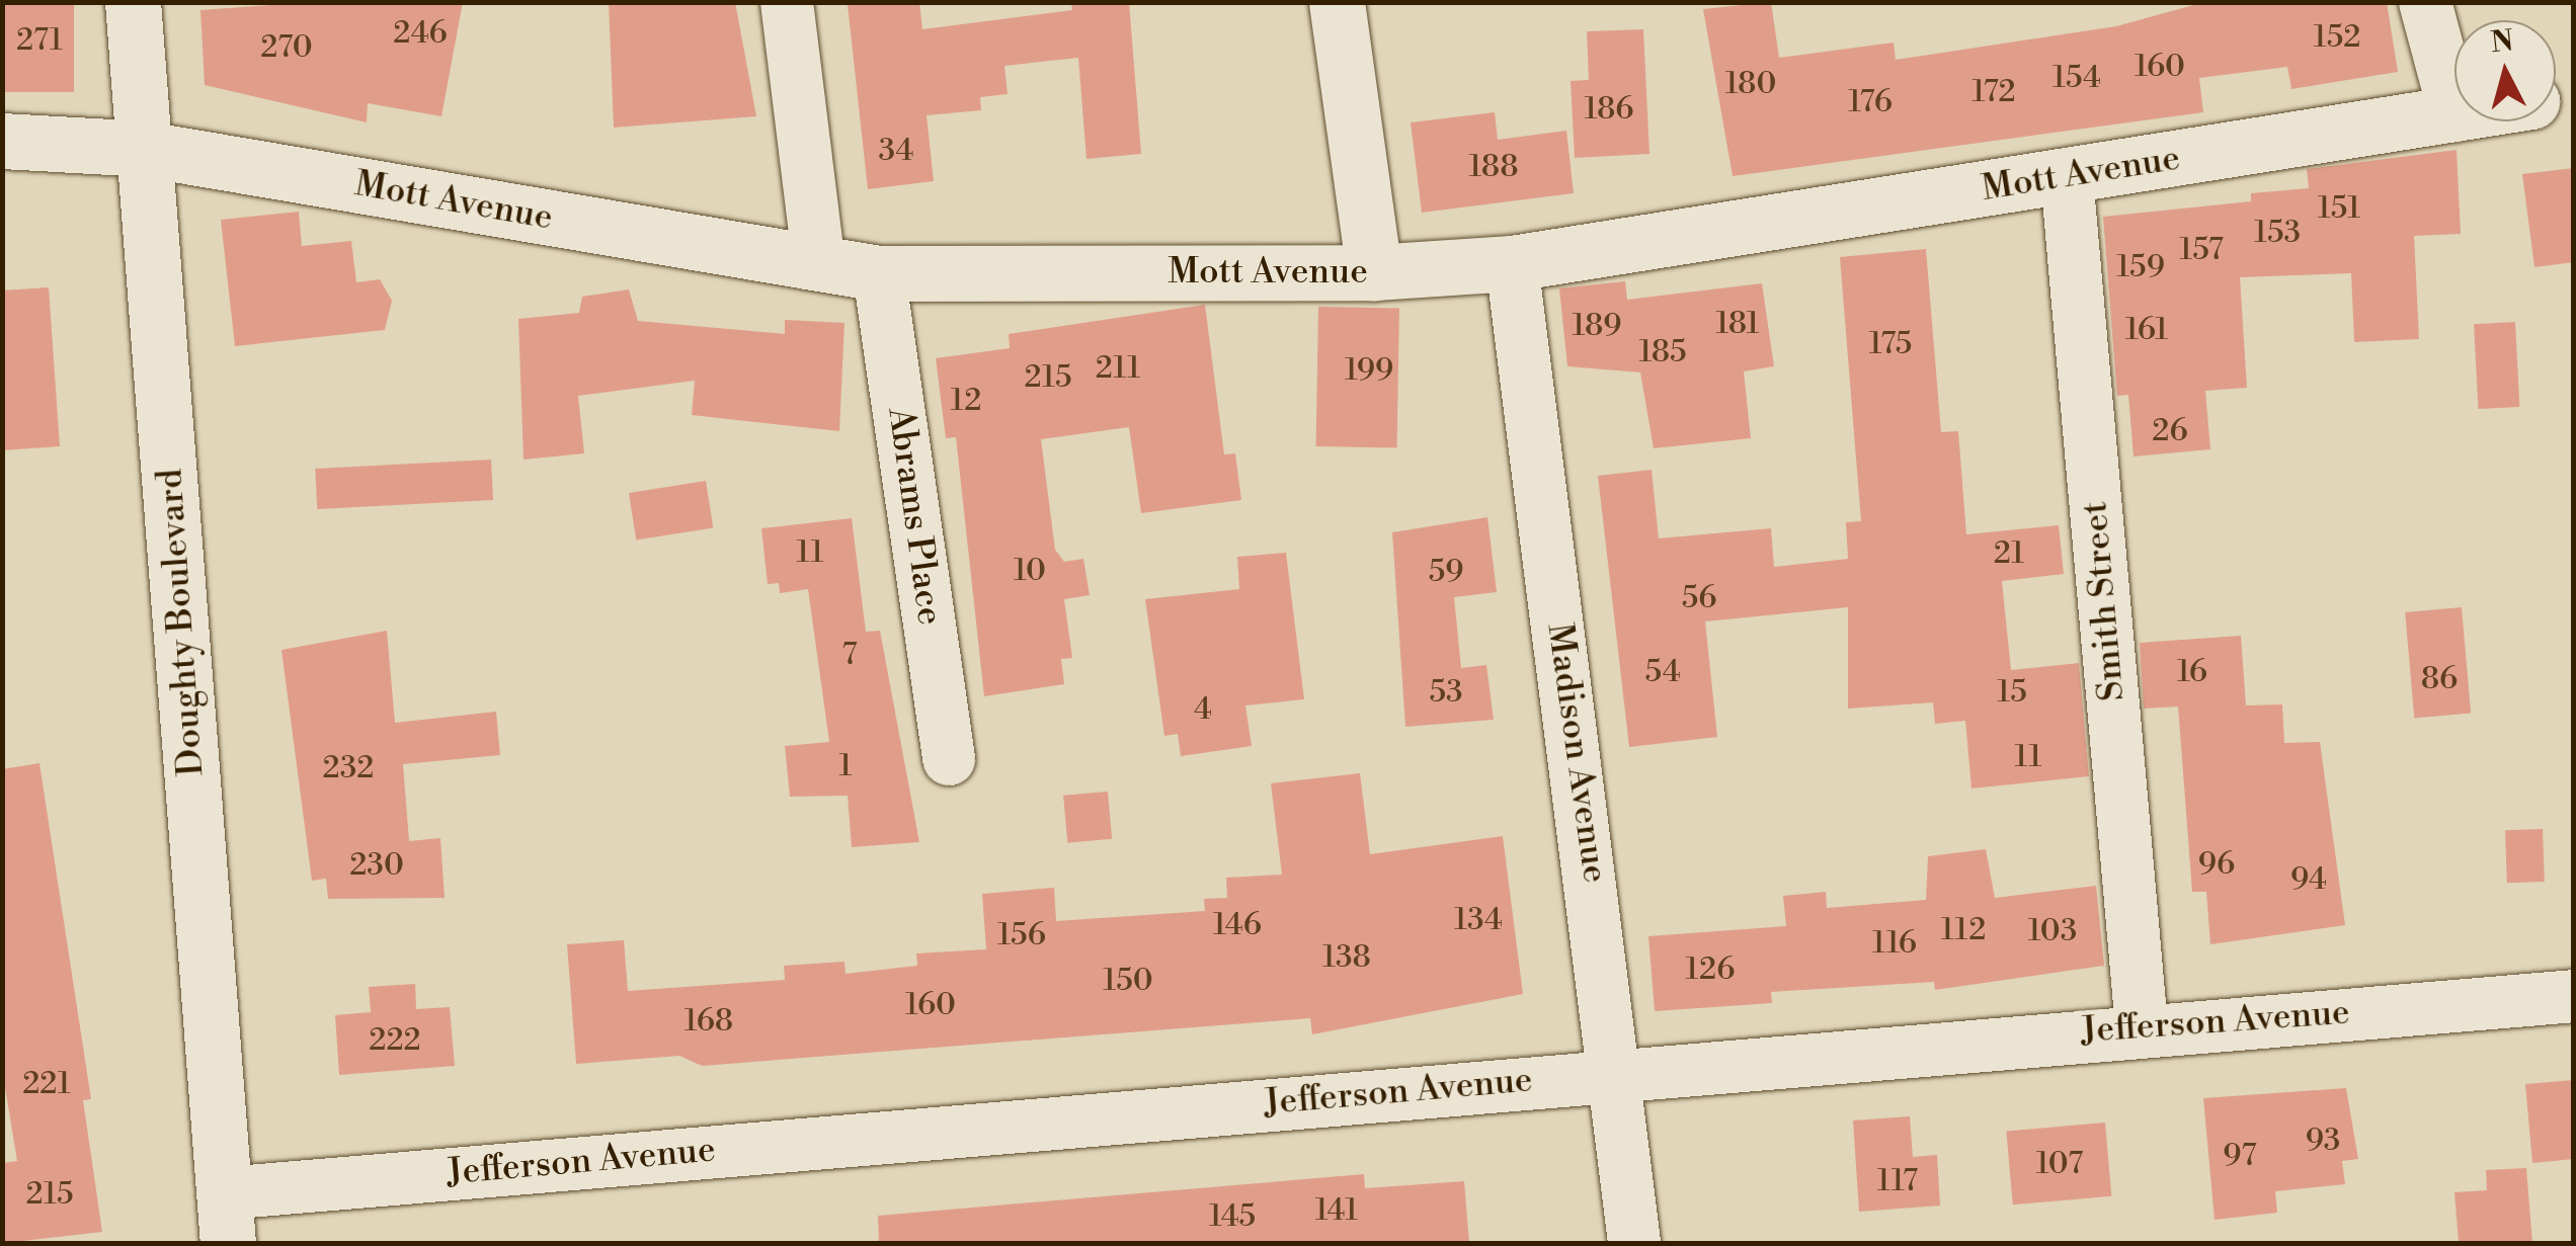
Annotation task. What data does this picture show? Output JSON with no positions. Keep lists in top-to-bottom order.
{
  "streets": {
    "street": [
      "Mott Avenue",
      "Abrams Place",
      "Smith Street",
      "Doughty Boulevard",
      "Madison Avenue",
      "Jefferson Avenue"
    ]
  },
  "crossings": [
    ["Mott Avenue", "Abrams Place"],
    ["Mott Avenue", "Smith Street"],
    ["Mott Avenue", "Doughty Boulevard"],
    ["Mott Avenue", "Madison Avenue"],
    ["Smith Street", "Jefferson Avenue"],
    ["Doughty Boulevard", "Jefferson Avenue"],
    ["Madison Avenue", "Jefferson Avenue"]
  ],
  "house_numbers": [
    "246",
    "152",
    "271",
    "270",
    "160",
    "154",
    "180",
    "172",
    "176",
    "186",
    "34",
    "188",
    "151",
    "153",
    "157",
    "159",
    "181",
    "189",
    "161",
    "175",
    "185",
    "211",
    "199",
    "215",
    "12",
    "26",
    "11",
    "21",
    "10",
    "59",
    "56",
    "7",
    "54",
    "16",
    "86",
    "53",
    "15",
    "4",
    "11",
    "1",
    "232",
    "96",
    "230",
    "94",
    "134",
    "146",
    "112",
    "103",
    "156",
    "116",
    "138",
    "126",
    "150",
    "160",
    "168",
    "222",
    "221",
    "93",
    "97",
    "107",
    "117",
    "215",
    "141",
    "145"
  ],
  "north": "top"
}
